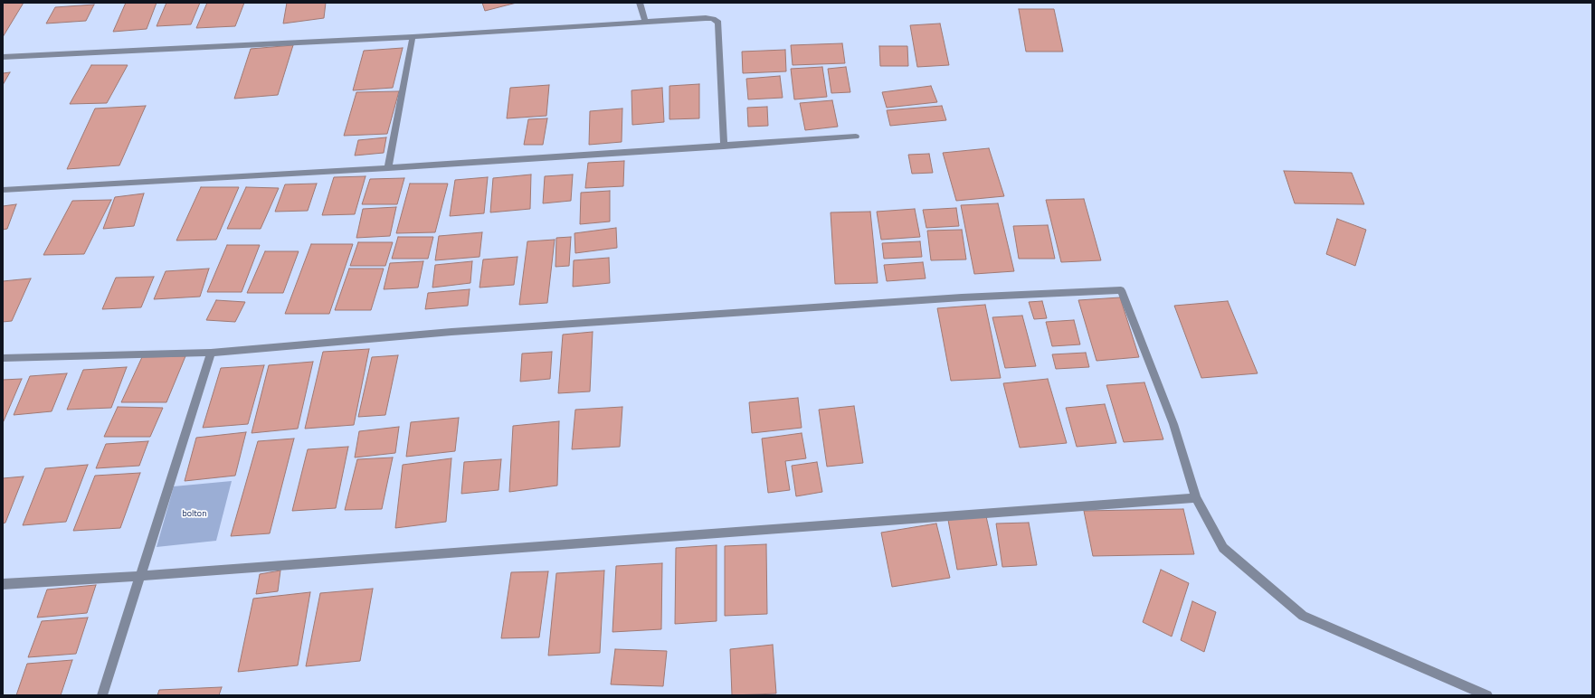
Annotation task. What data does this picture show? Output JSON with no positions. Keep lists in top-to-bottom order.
{
  "parks": ["bolton"]
}
